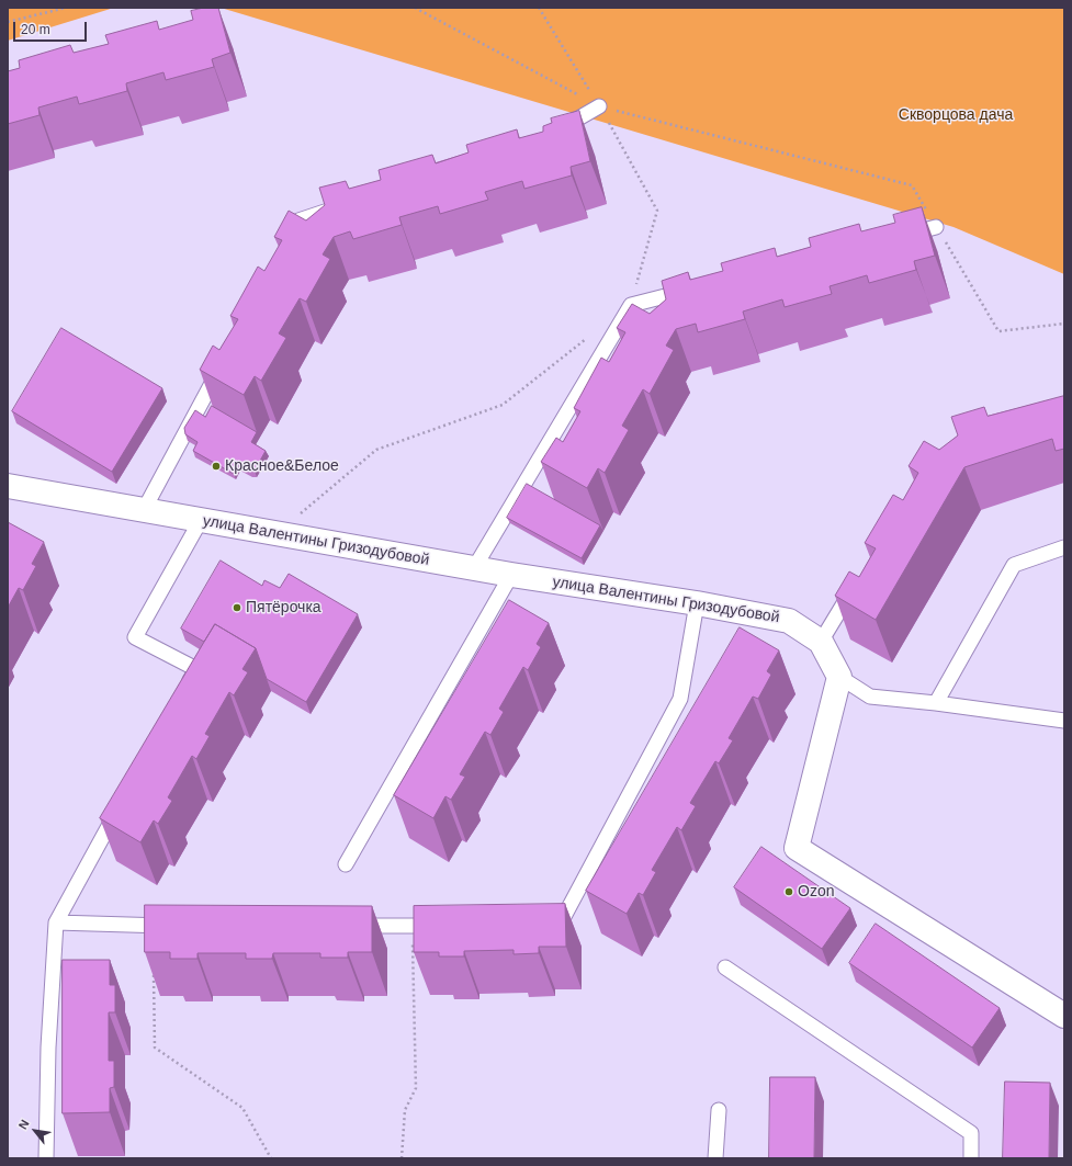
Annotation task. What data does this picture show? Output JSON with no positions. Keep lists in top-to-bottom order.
{
  "streets": {
    "street": ["улица Валентины Гризодубовой"]
  },
  "parks": ["Скворцова дача"],
  "places": ["Красное&Белое", "Пятёрочка", "Ozon"],
  "scale_bar": "20 m",
  "north": "top left"
}
